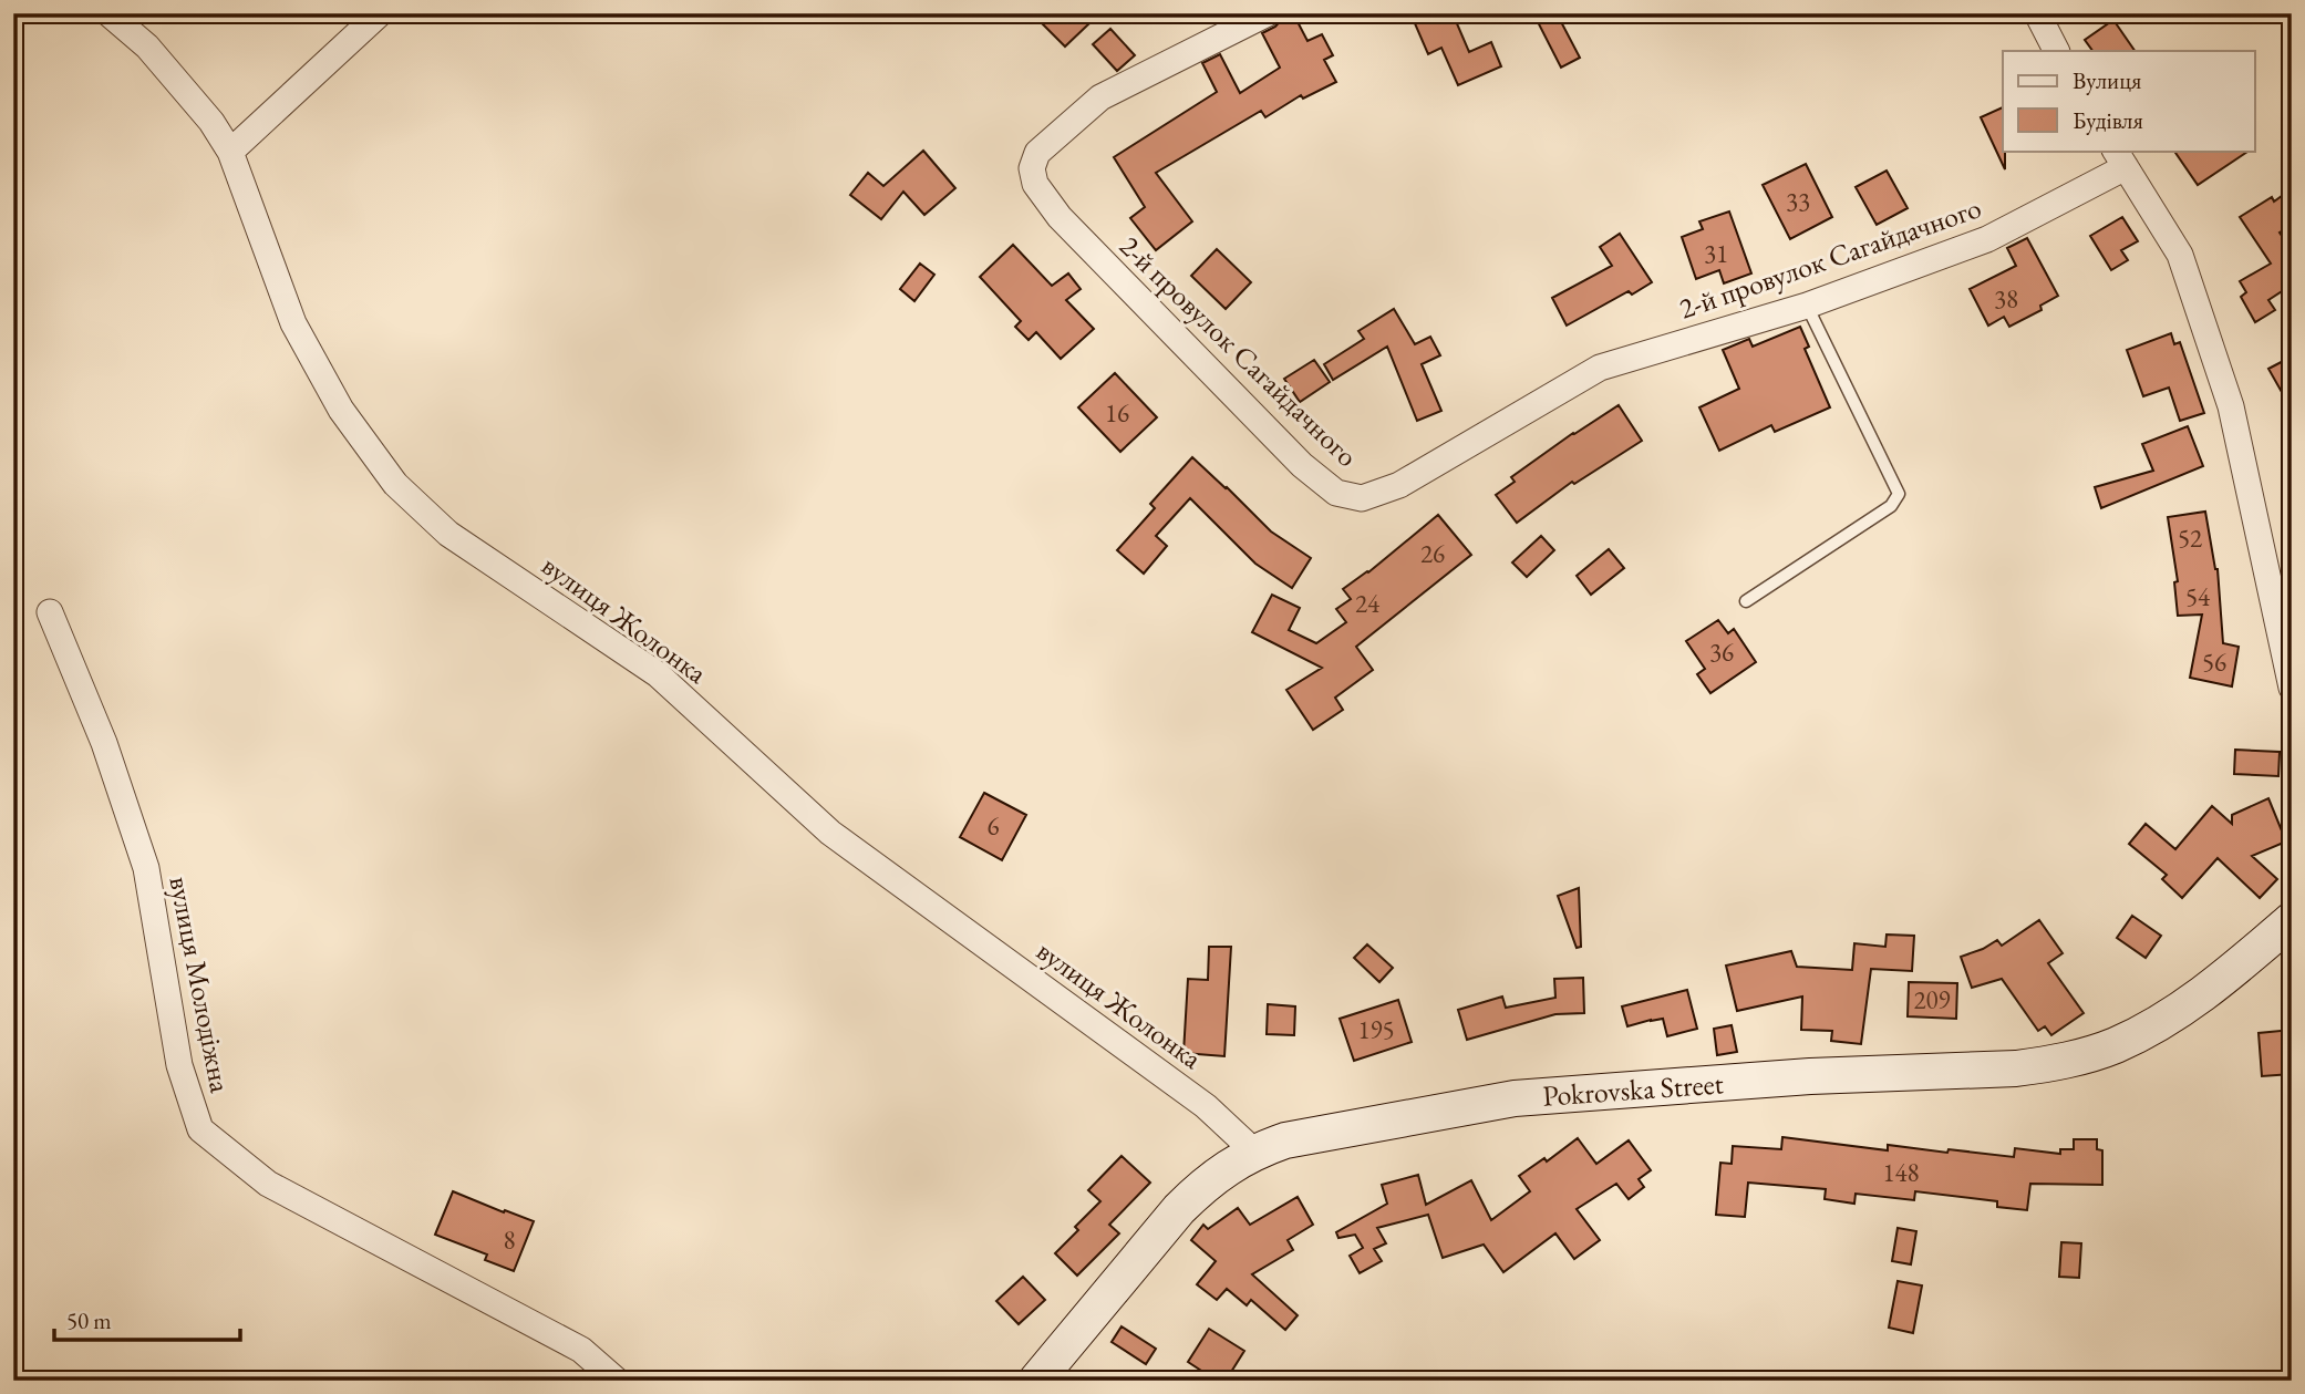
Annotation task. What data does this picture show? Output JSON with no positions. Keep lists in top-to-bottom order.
{
  "streets": {
    "street": [
      "2-й провулок Сагайдачного",
      "вулиця Жолонка",
      "вулиця Молодіжна",
      "Pokrovska Street"
    ]
  },
  "crossings": [
    ["вулиця Жолонка", "Pokrovska Street"]
  ],
  "house_numbers": [
    "33",
    "31",
    "38",
    "16",
    "52",
    "26",
    "54",
    "24",
    "36",
    "56",
    "6",
    "209",
    "195",
    "148",
    "8"
  ],
  "legend": ["Вулиця", "Будівля"],
  "scale_bar": "50 m"
}
